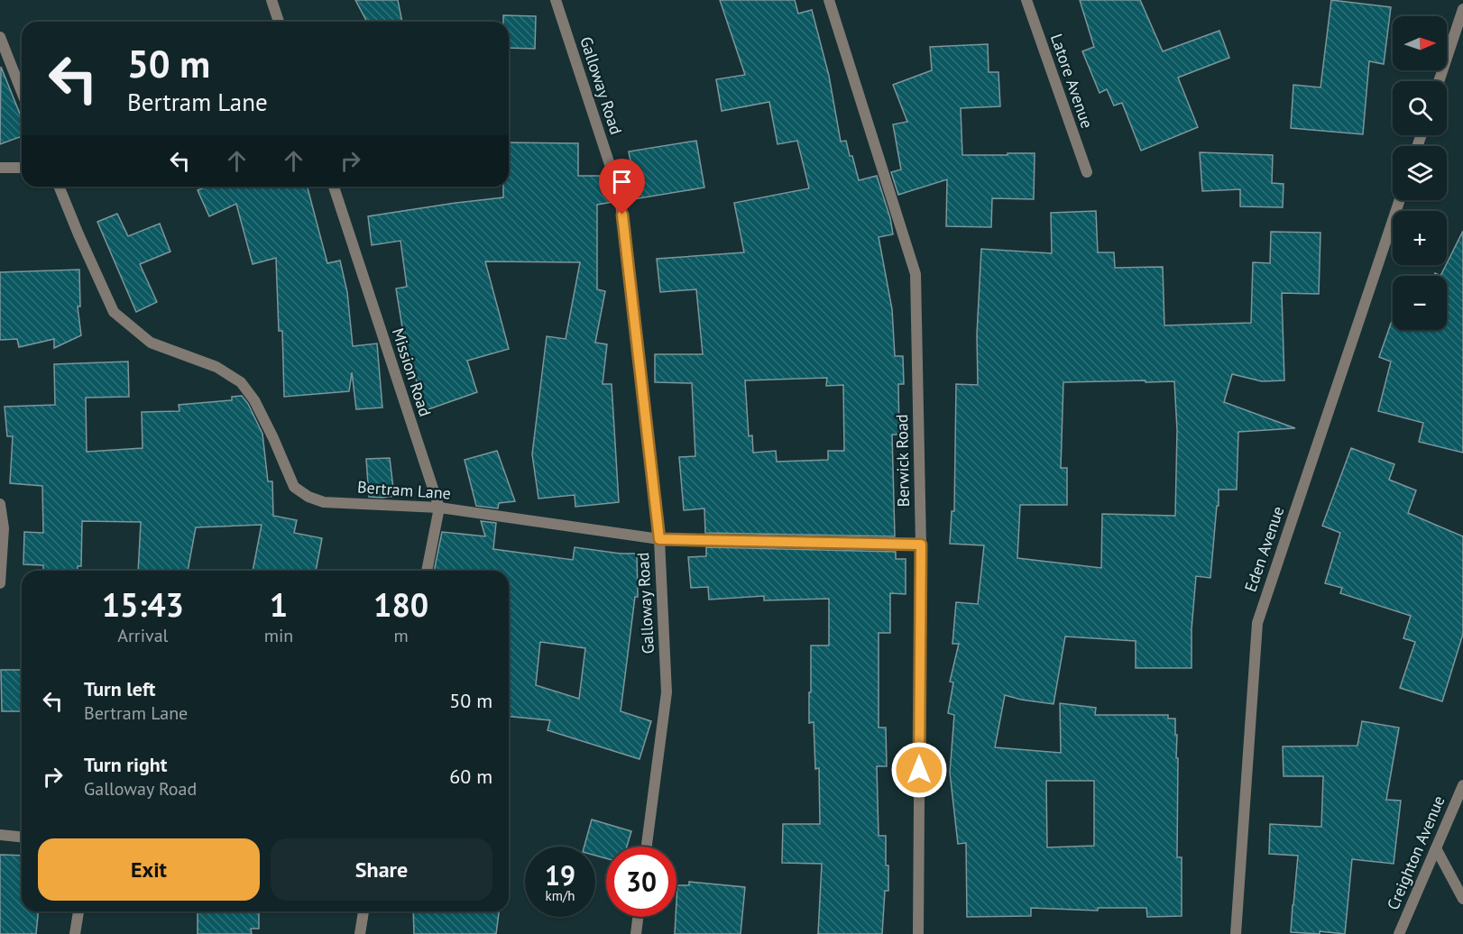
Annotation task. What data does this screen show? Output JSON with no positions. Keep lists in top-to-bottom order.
{
  "streets": {
    "street": [
      "Latore Avenue",
      "Galloway Road",
      "Mission Road",
      "Berwick Road",
      "Bertram Lane",
      "Eden Avenue",
      "Creighton Avenue"
    ]
  },
  "crossings": [
    ["Galloway Road", "Bertram Lane"],
    ["Mission Road", "Bertram Lane"],
    ["Berwick Road", "Bertram Lane"]
  ],
  "north": "right",
  "page": {
    "map_buttons": ["+", "−"],
    "turn": ["50 m", "Bertram Lane"],
    "eta": [
      "15:43",
      "Arrival",
      "1",
      "min",
      "180",
      "m"
    ],
    "list": [
      {
        "name": "Turn left",
        "note": "Bertram Lane",
        "value": "50 m"
      },
      {
        "name": "Turn right",
        "note": "Galloway Road",
        "value": "60 m"
      }
    ],
    "buttons": ["Exit", "Share"],
    "speed": "19 km/h",
    "limit": "30"
  }
}
